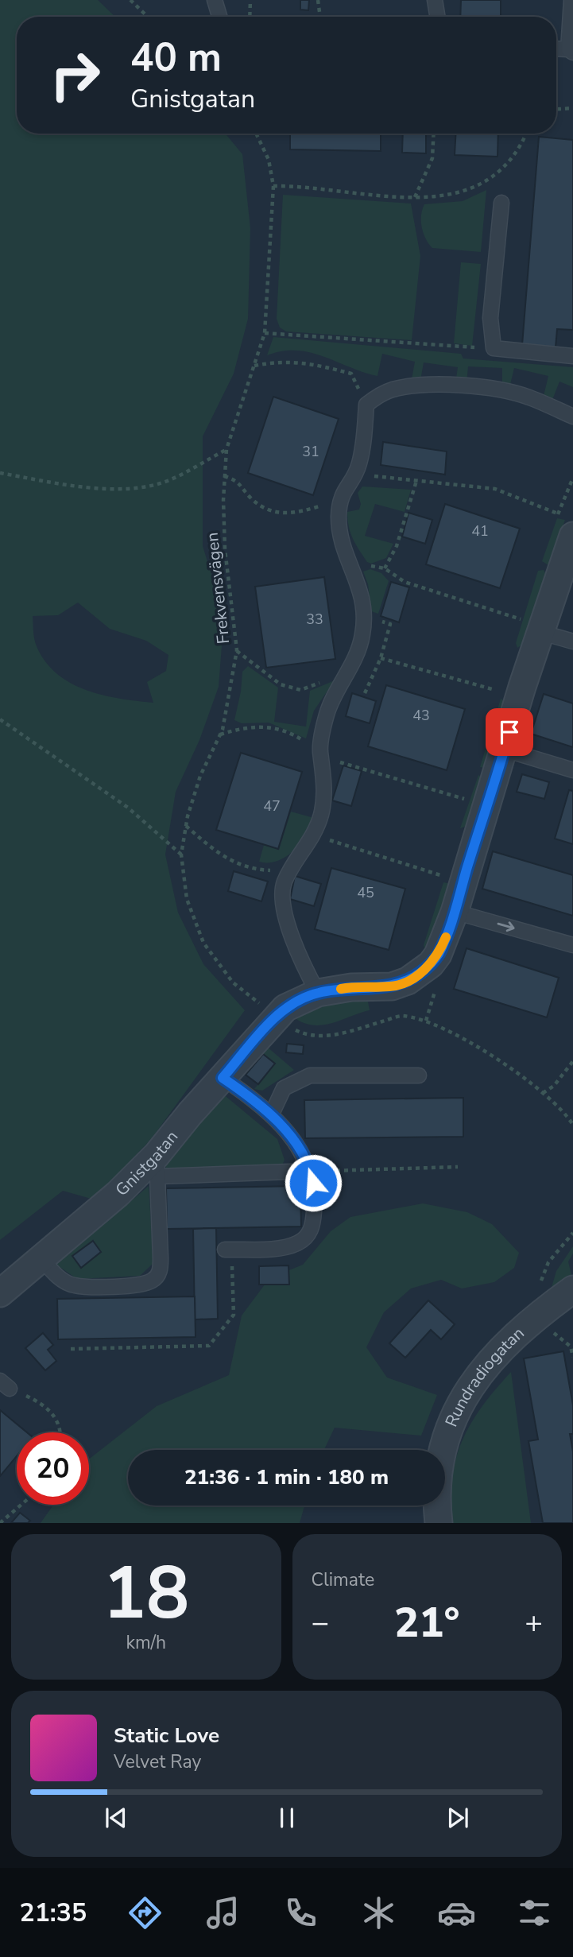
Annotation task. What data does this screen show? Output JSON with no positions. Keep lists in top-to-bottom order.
{
  "streets": {
    "street": ["Gnistgatan", "Rundradiogatan"],
    "path": ["Frekvensvägen"]
  },
  "crossings": [
    ["Frekvensvägen", "Gnistgatan"]
  ],
  "house_numbers": [
    "31",
    "41",
    "33",
    "43",
    "47",
    "45"
  ],
  "page": {
    "turn": ["40 m", "Gnistgatan"],
    "limit": "20",
    "trip": "21:36 · 1 min · 180 m",
    "tile": [
      ["18", "km/h"],
      "Climate"
    ],
    "heat": ["−", "21°", "+"],
    "song": ["Static Love", "Velvet Ray"],
    "tabs": "21:35"
  }
}
